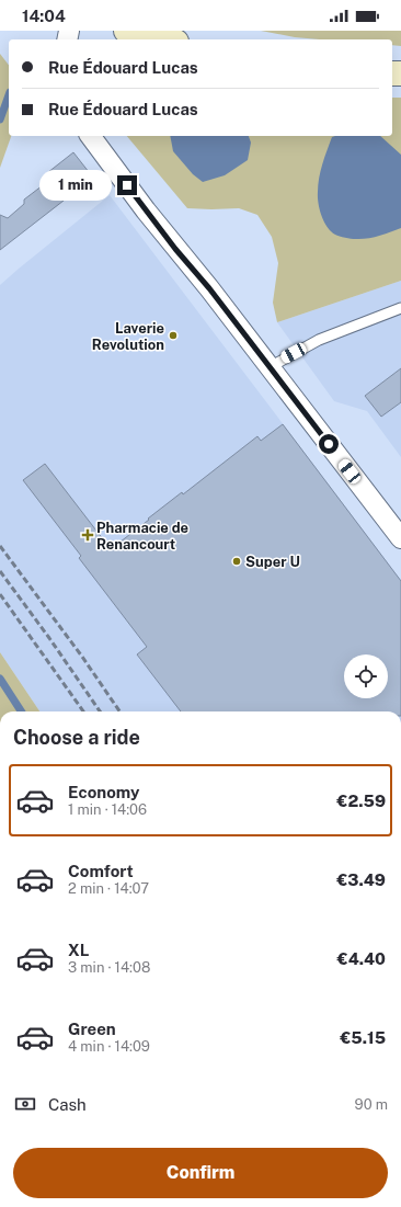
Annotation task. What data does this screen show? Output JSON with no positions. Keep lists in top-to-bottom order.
{
  "places": {
    "other": ["Laverie Revolution", "Super U"],
    "health": ["Pharmacie de Renancourt"]
  },
  "page": {
    "status": "14:04",
    "banner": ["Rue Édouard Lucas", "Rue Édouard Lucas"],
    "bubble": "1 min",
    "heading": "Choose a ride",
    "list": [
      {
        "name": "Economy",
        "note": "1 min · 14:06",
        "value": "€2.59"
      },
      {
        "name": "Comfort",
        "note": "2 min · 14:07",
        "value": "€3.49"
      },
      {
        "name": "XL",
        "note": "3 min · 14:08",
        "value": "€4.40"
      },
      {
        "name": "Green",
        "note": "4 min · 14:09",
        "value": "€5.15"
      }
    ],
    "pay": ["Cash", "90 m"],
    "buttons": "Confirm"
  }
}
